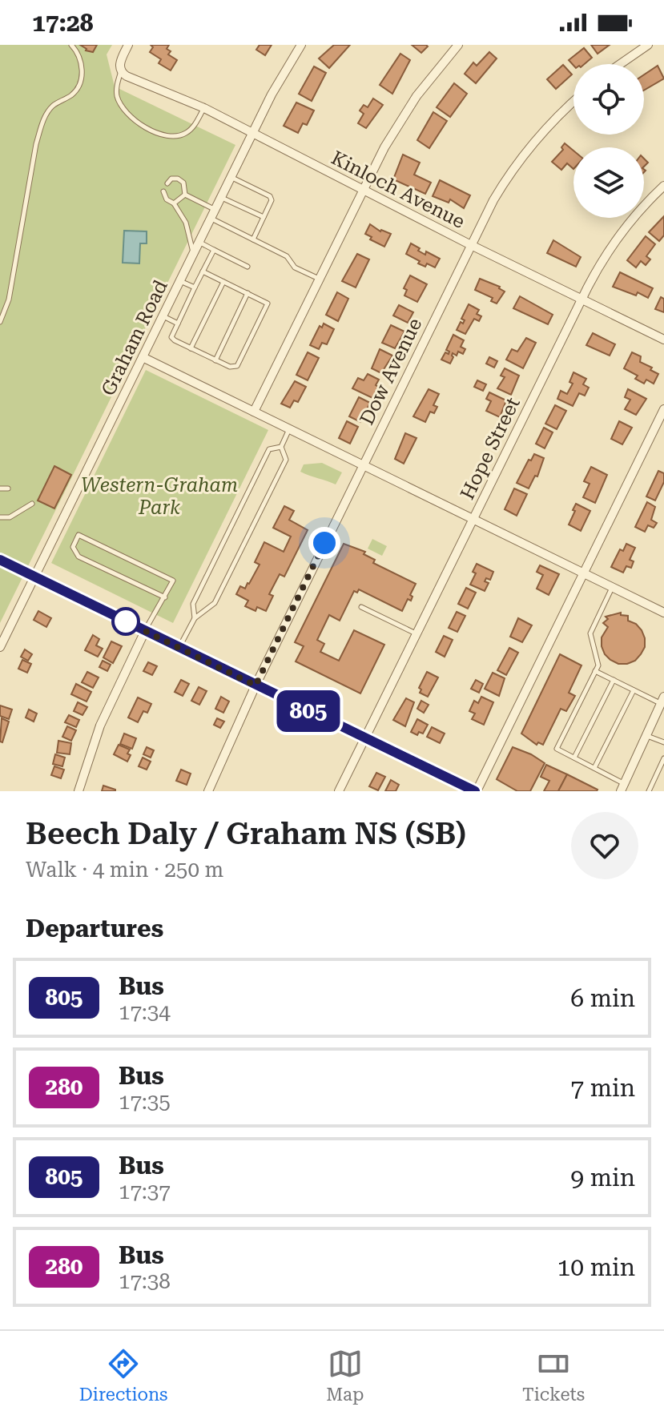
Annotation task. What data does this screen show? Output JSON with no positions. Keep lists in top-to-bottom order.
{
  "streets": {
    "street": [
      "Kinloch Avenue",
      "Graham Road",
      "Dow Avenue",
      "Hope Street"
    ]
  },
  "crossings": [
    ["Kinloch Avenue", "Graham Road"],
    ["Kinloch Avenue", "Dow Avenue"],
    ["Kinloch Avenue", "Hope Street"]
  ],
  "parks": ["Western-Graham Park"],
  "lines": ["bus line 805"],
  "page": {
    "status": "17:28",
    "on_map": "805",
    "heading": [
      ["Beech Daly / Graham NS (SB)", "Walk · 4 min · 250 m"],
      "Departures"
    ],
    "list": [
      {
        "mark": "805",
        "name": "Bus",
        "note": "17:34",
        "value": "6 min"
      },
      {
        "mark": "280",
        "name": "Bus",
        "note": "17:35",
        "value": "7 min"
      },
      {
        "mark": "805",
        "name": "Bus",
        "note": "17:37",
        "value": "9 min"
      },
      {
        "mark": "280",
        "name": "Bus",
        "note": "17:38",
        "value": "10 min"
      }
    ],
    "tabs": ["Directions", "Map", "Tickets"]
  }
}
